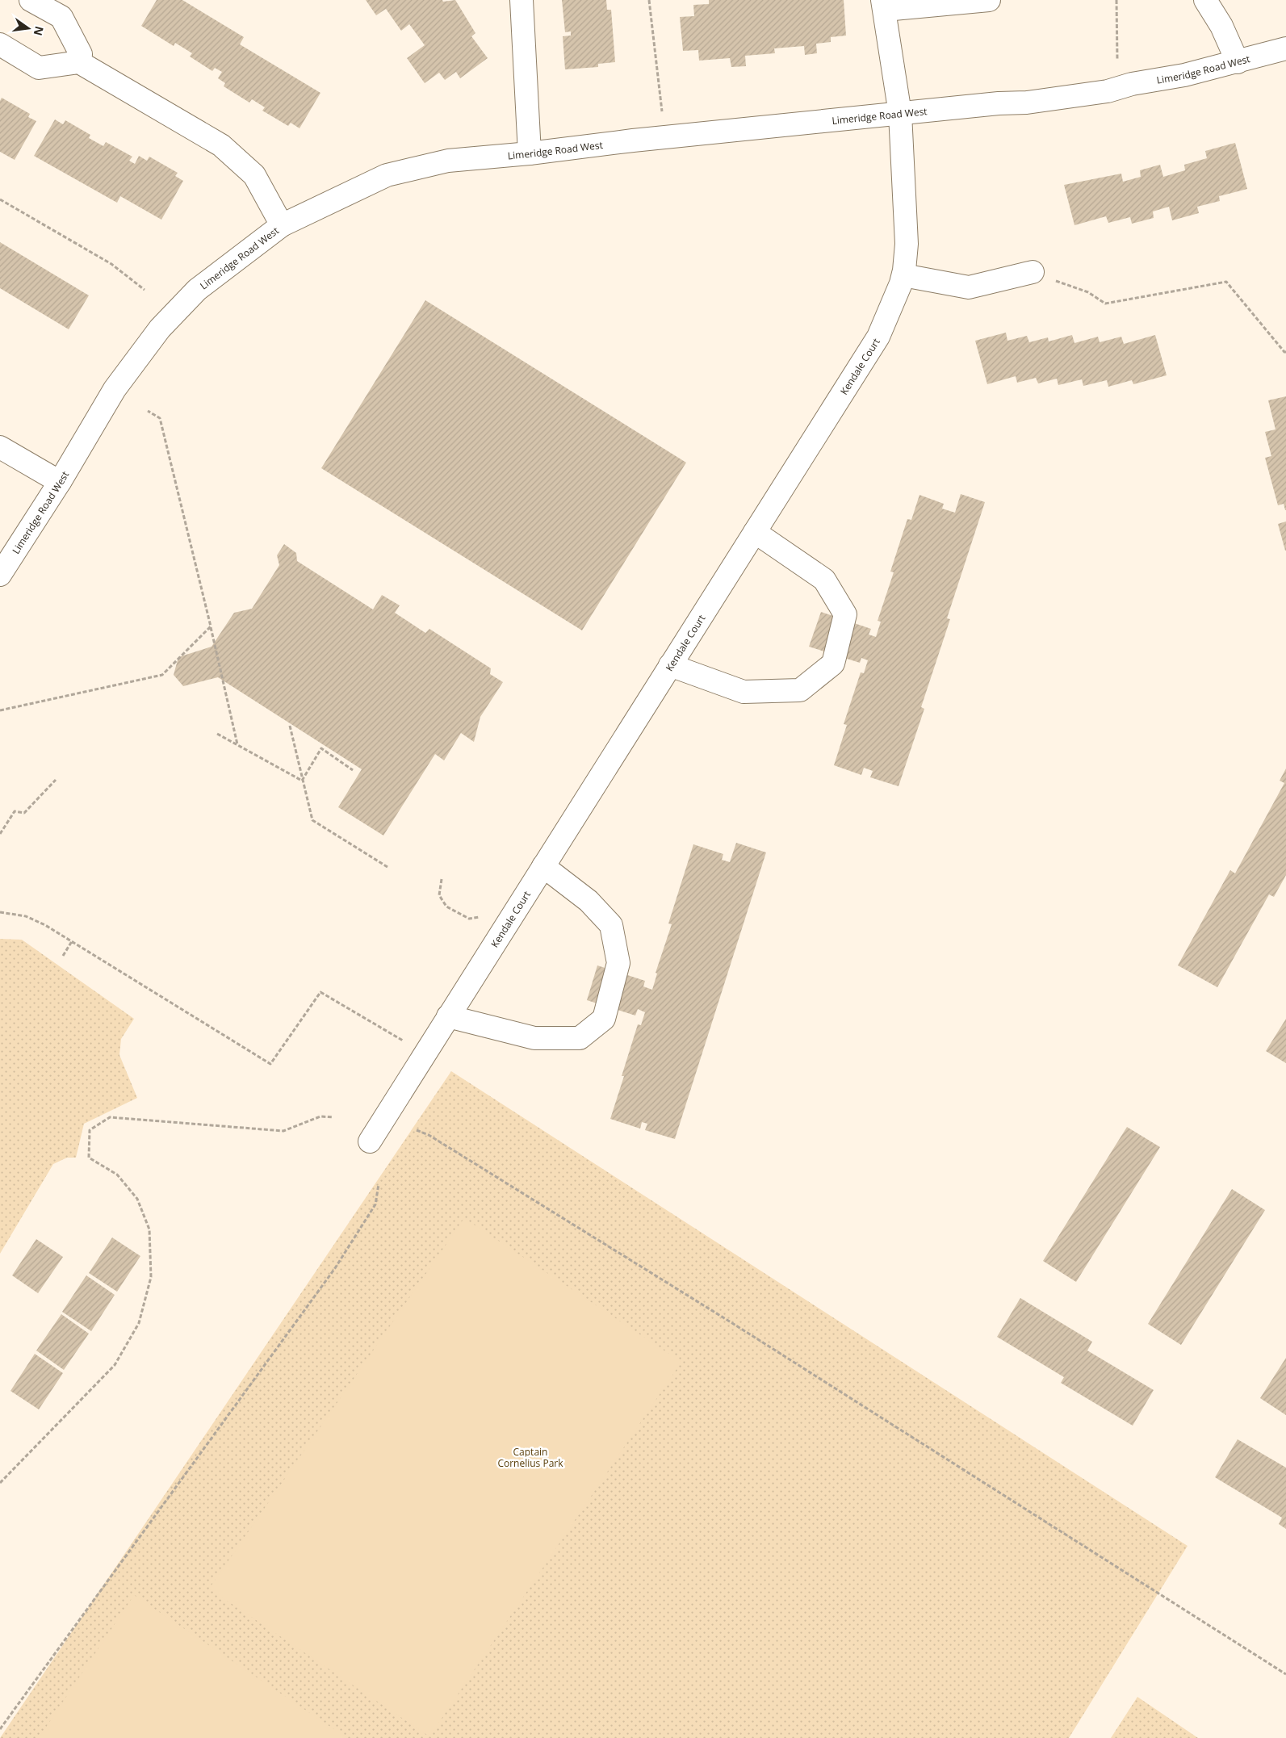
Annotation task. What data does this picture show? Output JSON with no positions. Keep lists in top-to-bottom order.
{
  "streets": {
    "street": ["Limeridge Road West", "Kendale Court"]
  },
  "crossings": [
    ["Limeridge Road West", "Kendale Court"]
  ],
  "parks": ["Captain Cornelius Park"],
  "north": "right"
}
